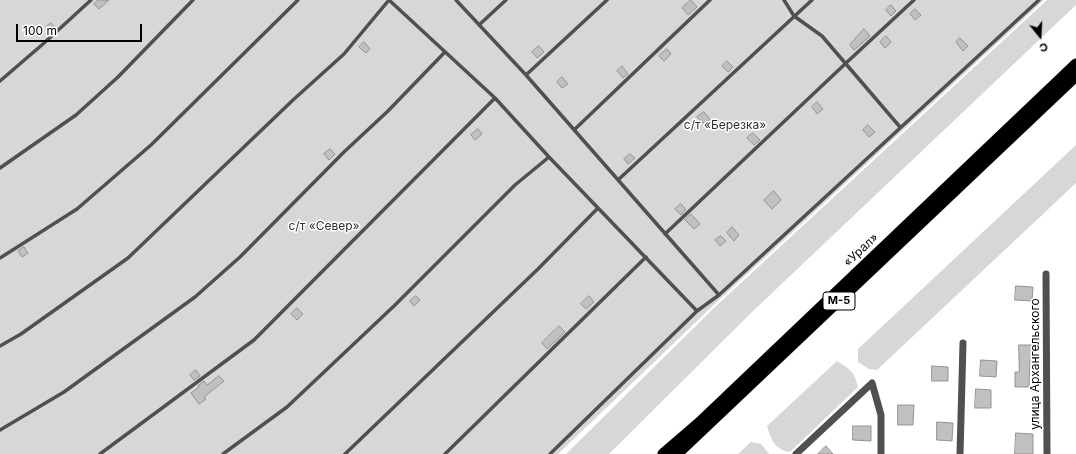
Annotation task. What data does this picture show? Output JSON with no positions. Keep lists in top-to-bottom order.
{
  "streets": {
    "highway": ["«Урал»", "М-5"],
    "street": ["улица Архангельского"]
  },
  "parks": ["с/т «Березка»", "с/т «Север»"],
  "scale_bar": "100 m",
  "north": "bottom"
}
